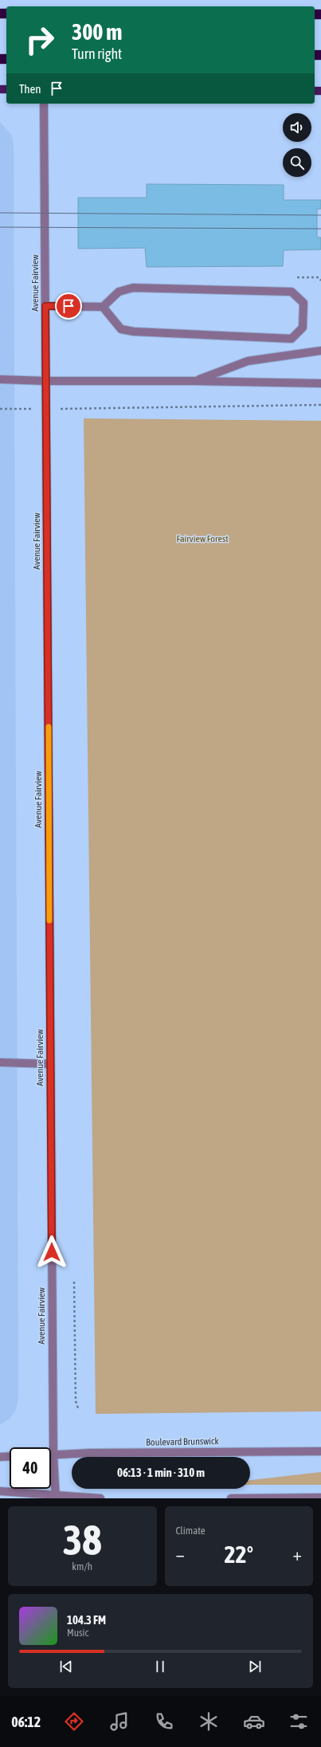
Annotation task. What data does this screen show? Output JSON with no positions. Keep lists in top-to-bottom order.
{
  "streets": {
    "street": ["Avenue Fairview", "Boulevard Brunswick"]
  },
  "crossings": [
    ["Avenue Fairview", "Boulevard Brunswick"]
  ],
  "parks": ["Fairview Forest"],
  "page": {
    "turn": ["300 m", "Turn right"],
    "then": "Then",
    "limit": "40",
    "trip": "06:13 · 1 min · 310 m",
    "tile": [
      ["38", "km/h"],
      "Climate"
    ],
    "heat": ["−", "22°", "+"],
    "song": ["104.3 FM", "Music"],
    "tabs": "06:12"
  }
}
